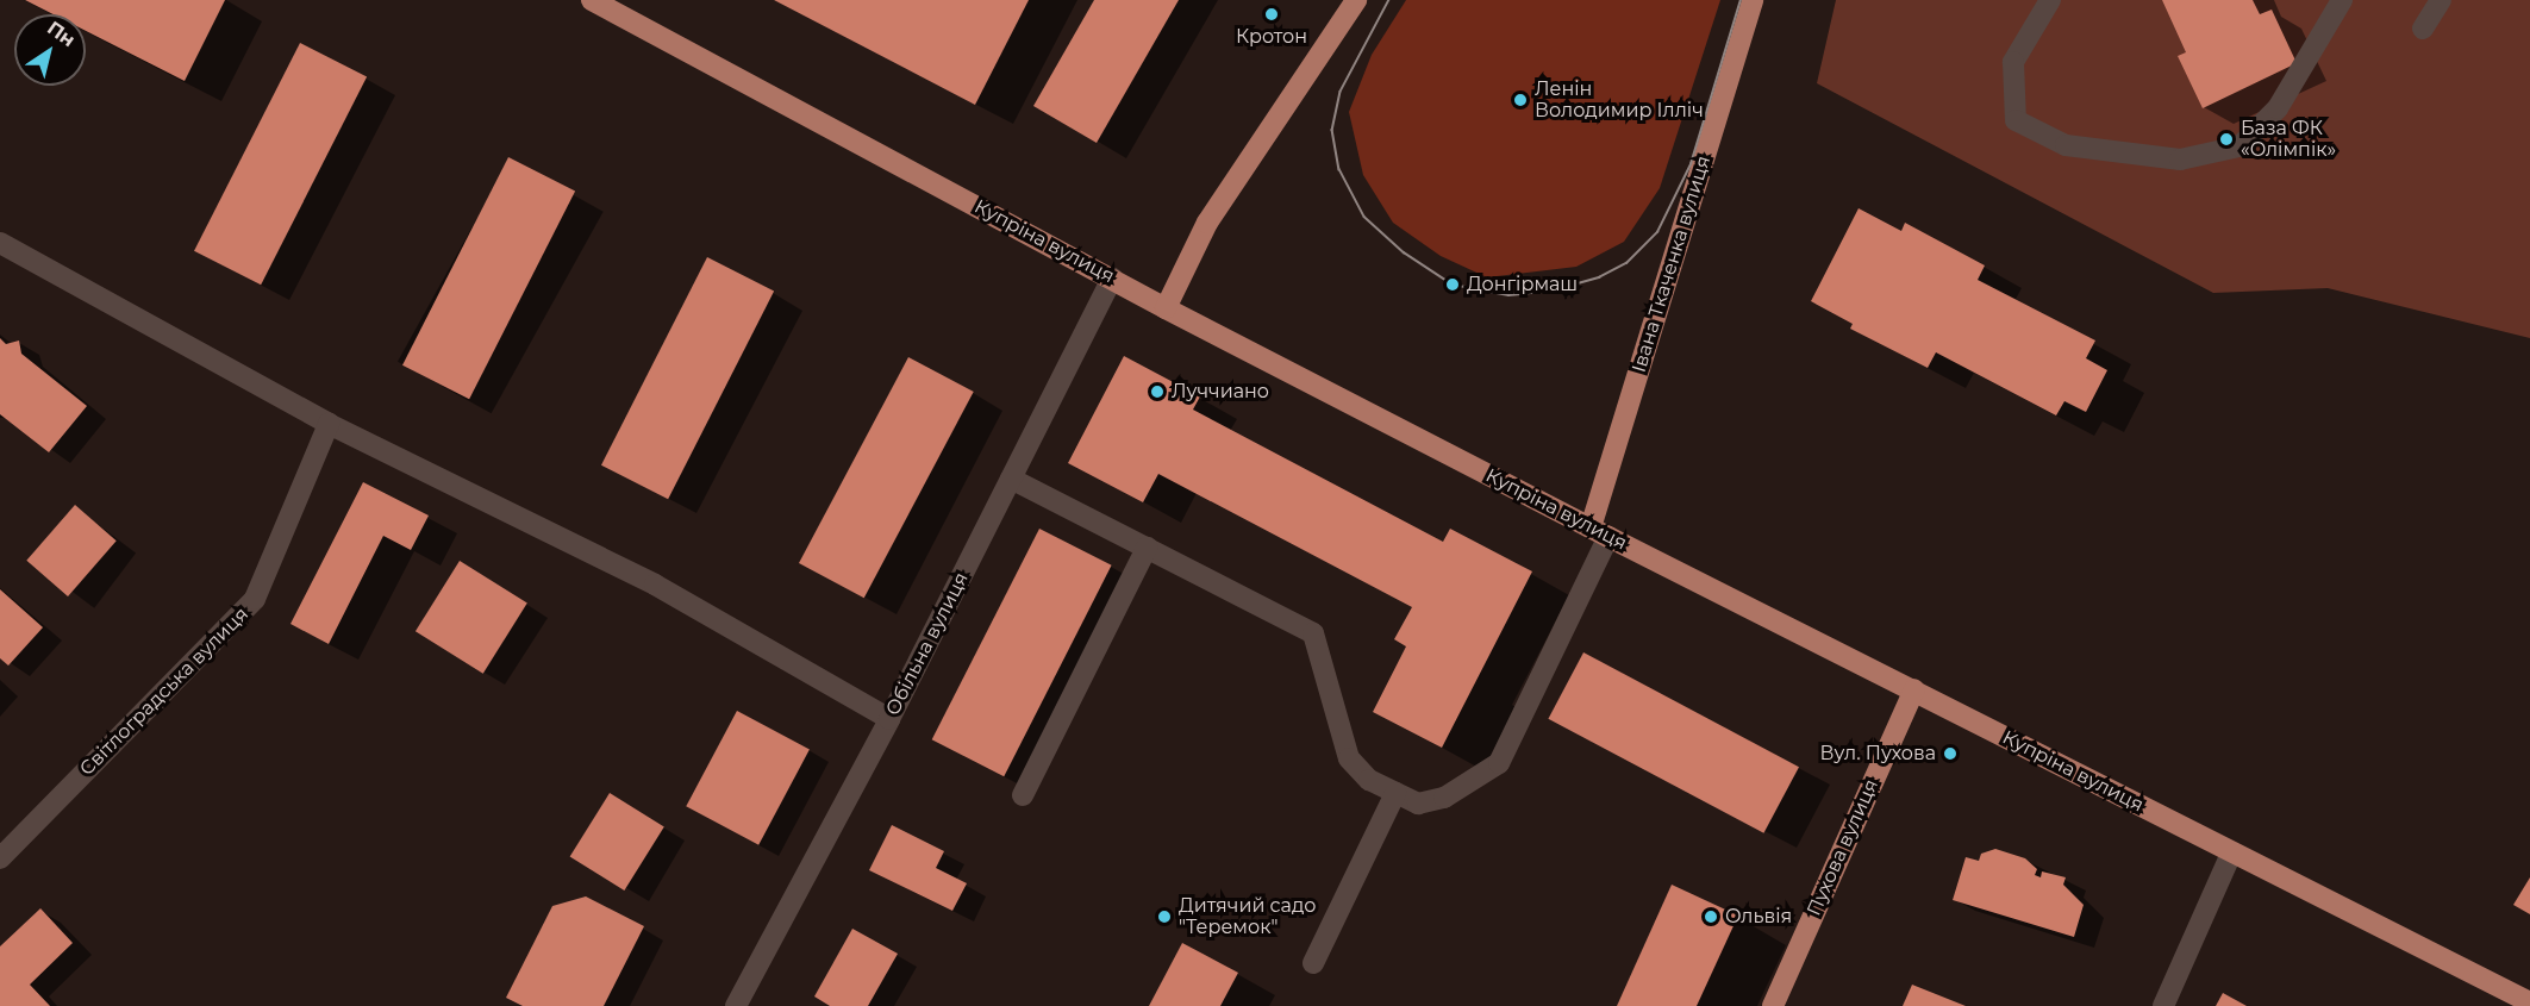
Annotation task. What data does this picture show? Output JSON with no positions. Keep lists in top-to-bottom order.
{
  "streets": {
    "main road": ["Купріна вулиця", "Івана Ткаченка вулиця", "Пухова вулиця"],
    "street": ["Обільна вулиця", "Світлоградська вулиця"]
  },
  "crossings": [
    ["Купріна вулиця", "Івана Ткаченка вулиця"],
    ["Купріна вулиця", "Обільна вулиця"],
    ["Купріна вулиця", "Пухова вулиця"]
  ],
  "places": [
    "Кротон",
    "Ленін Володимир Ілліч",
    "База ФК «Олімпік»",
    "Донгірмаш",
    "Луччиано",
    "Вул. Пухова",
    "Дитячий садо \"Теремок\"",
    "Ольвія"
  ],
  "north": "top right"
}
